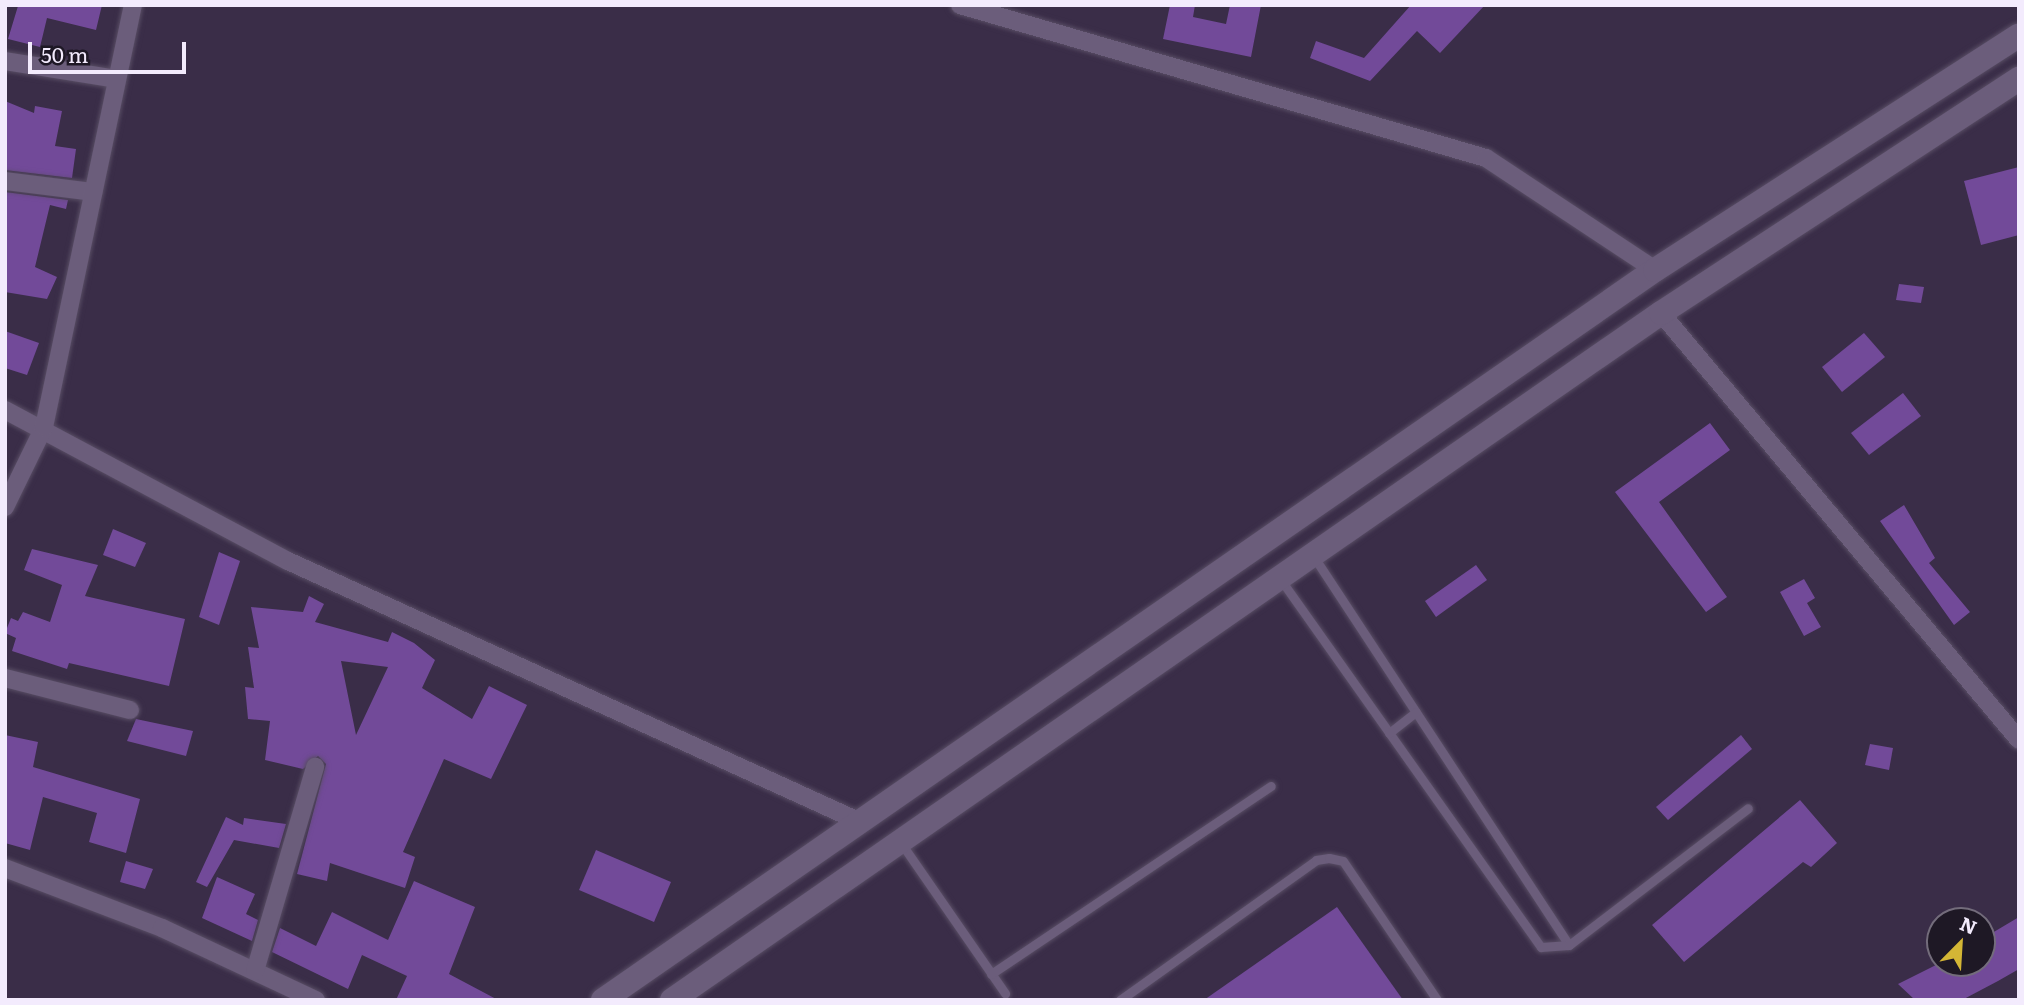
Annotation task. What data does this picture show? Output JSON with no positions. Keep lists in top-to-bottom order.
{
  "scale_bar": "50 m",
  "north": "top right"
}
